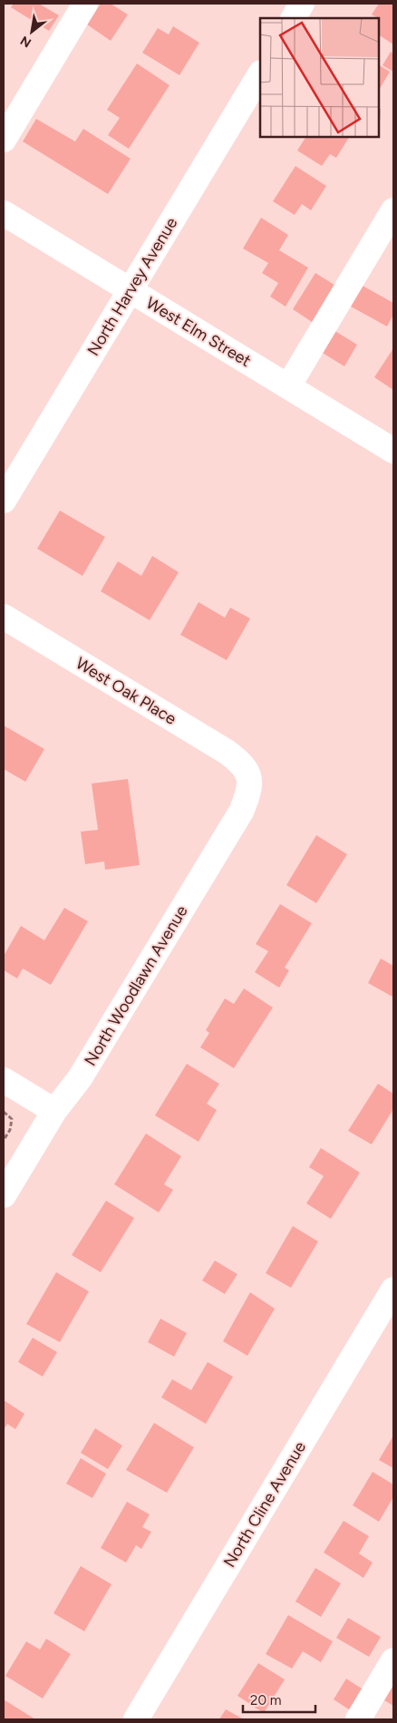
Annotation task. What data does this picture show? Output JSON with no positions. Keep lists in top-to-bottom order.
{
  "streets": {
    "street": [
      "North Harvey Avenue",
      "West Elm Street",
      "West Oak Place",
      "North Woodlawn Avenue",
      "North Cline Avenue"
    ]
  },
  "crossings": [
    ["North Harvey Avenue", "West Elm Street"],
    ["West Oak Place", "North Woodlawn Avenue"]
  ],
  "scale_bar": "20 m",
  "north": "bottom left"
}
